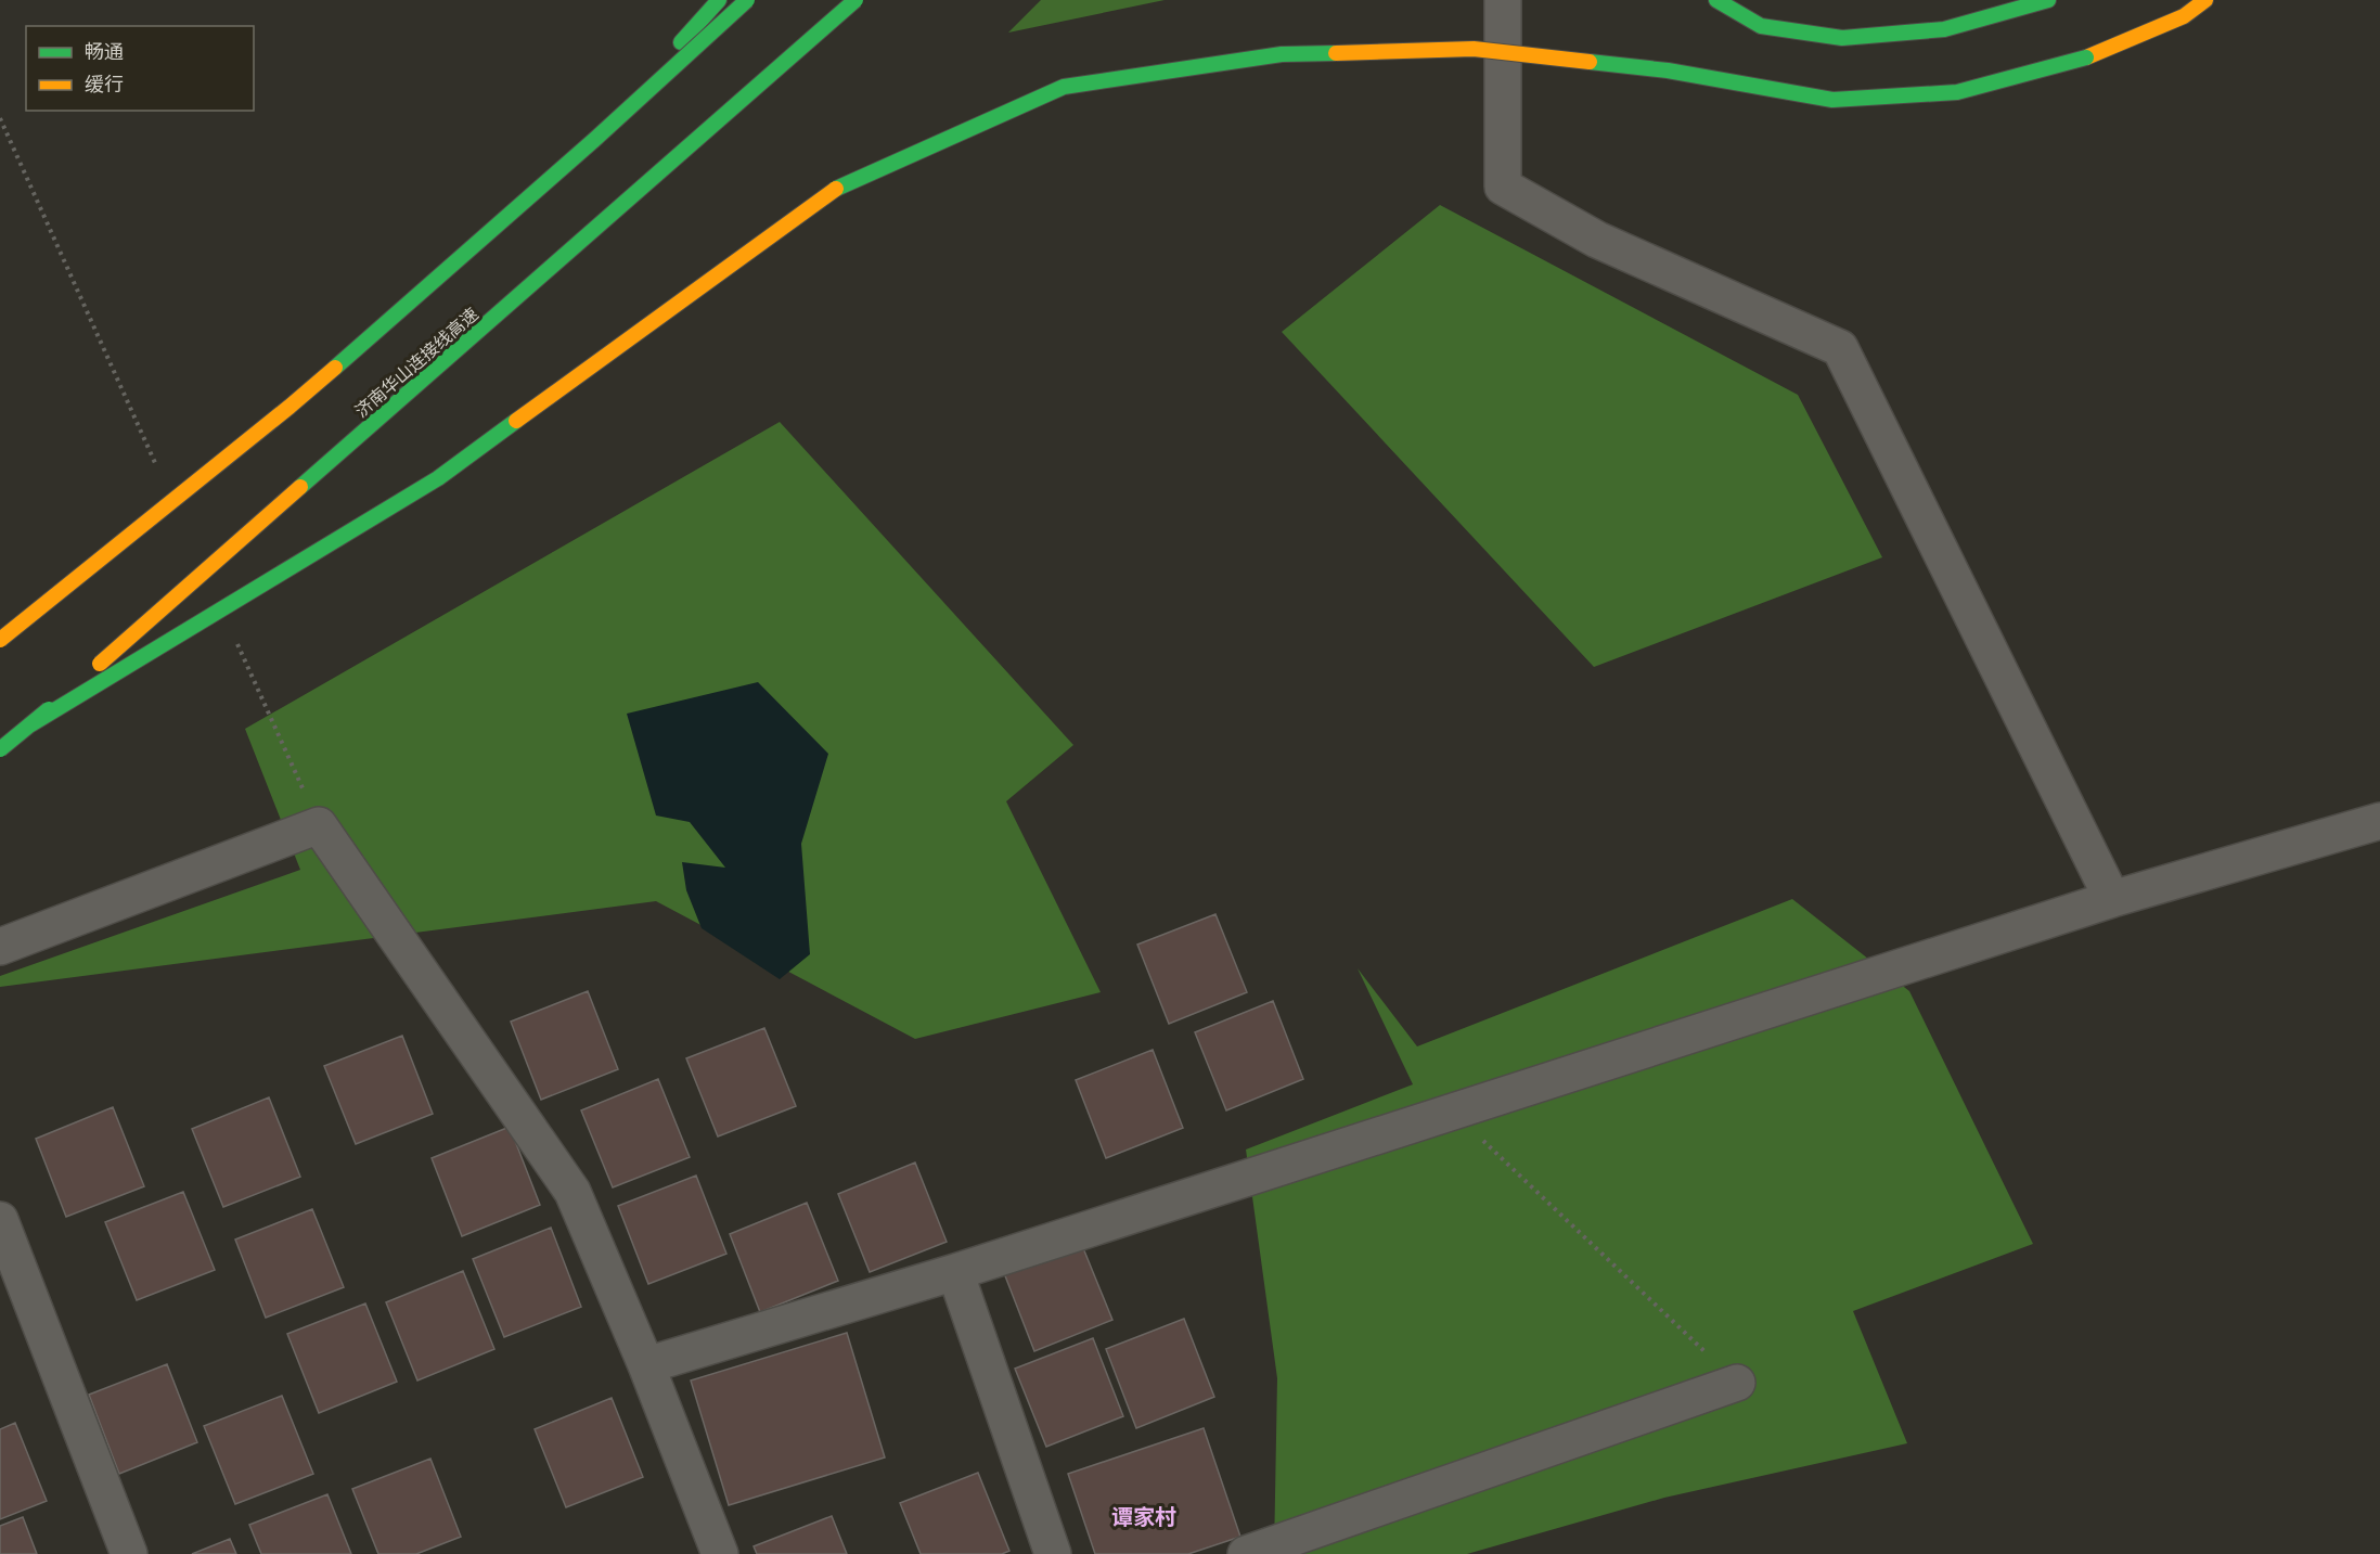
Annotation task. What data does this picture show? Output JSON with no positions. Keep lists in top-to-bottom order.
{
  "streets": {
    "highway": ["济南华山连接线高速"]
  },
  "districts": ["谭家村"],
  "legend": ["畅通", "缓行"]
}
